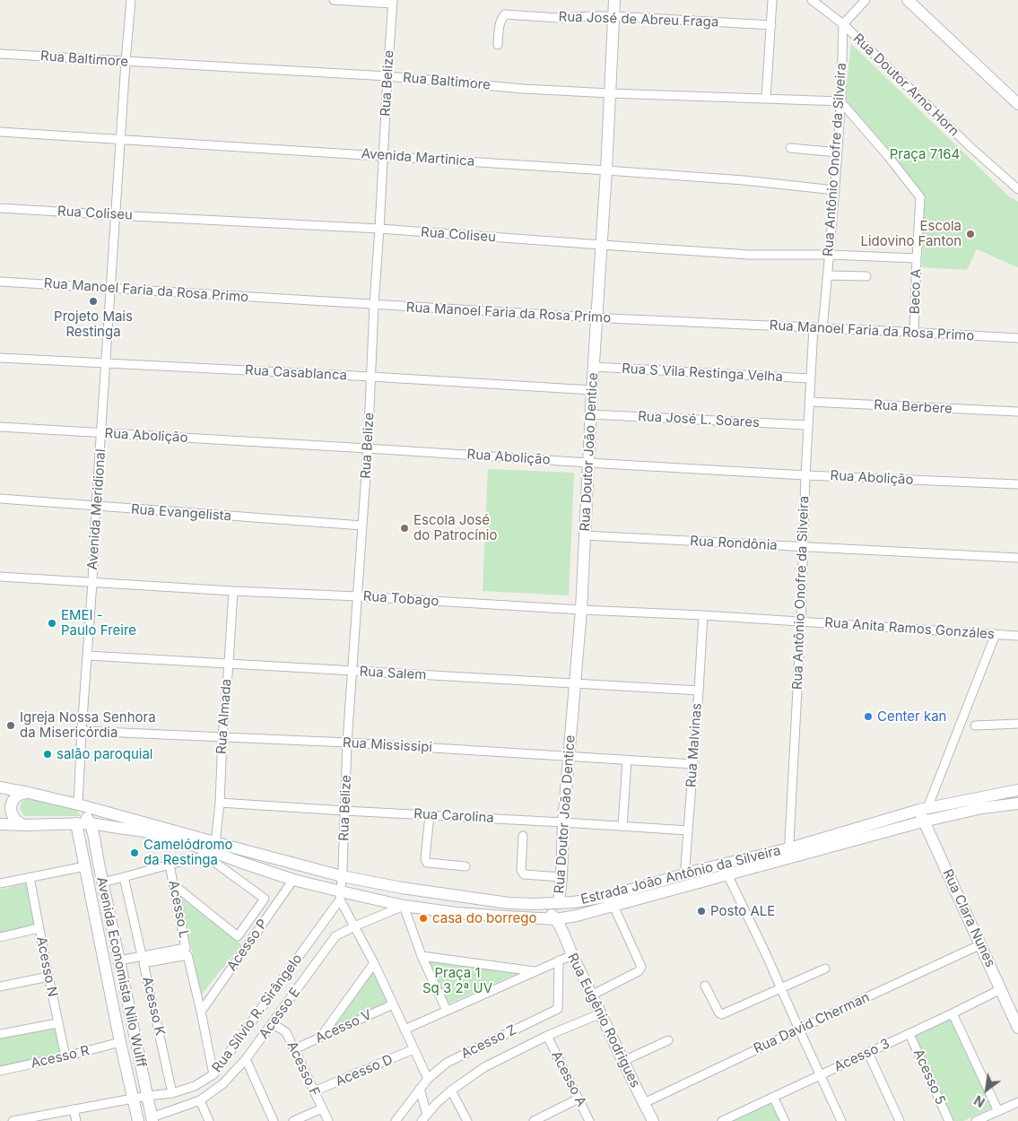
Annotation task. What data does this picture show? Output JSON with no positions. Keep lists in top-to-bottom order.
{
  "streets": {
    "main road": [
      "Rua Doutor João Dentice",
      "Estrada João Antônio da Silveira",
      "Rua Clara Nunes",
      "Avenida Economista Nilo Wulff",
      "Rua Eugênio Rodrigues"
    ],
    "street": [
      "Rua José de Abreu Fraga",
      "Rua Baltimore",
      "Rua Belize",
      "Rua Doutor Arno Horn",
      "Avenida Martinica",
      "Rua Antônio Onofre da Silveira",
      "Rua Coliseu",
      "Rua Manoel Faria da Rosa Primo",
      "Beco A",
      "Rua Casablanca",
      "Rua S Vila Restinga Velha",
      "Rua Berbere",
      "Rua José L. Soares",
      "Rua Abolição",
      "Avenida Meridional",
      "Rua Evangelista",
      "Rua Rondônia",
      "Rua Tobago",
      "Rua Anita Ramos Gonzáles",
      "Rua Salem",
      "Rua Almada",
      "Rua Mississipi",
      "Rua Malvinas",
      "Rua Carolina",
      "Acesso L",
      "Acesso P",
      "Acesso N",
      "Acesso K",
      "Rua Sílvio R. Sirângelo",
      "Acesso E",
      "Rua David Cherman",
      "Acesso V",
      "Acesso Z",
      "Acesso 3",
      "Acesso R",
      "Acesso F",
      "Acesso D",
      "Acesso 5",
      "Acesso A"
    ]
  },
  "crossings": [
    ["Rua José de Abreu Fraga", "Rua Doutor João Dentice"],
    ["Rua Baltimore", "Rua Belize"],
    ["Rua Baltimore", "Rua Antônio Onofre da Silveira"],
    ["Rua Baltimore", "Beco A"],
    ["Rua Baltimore", "Rua Doutor João Dentice"],
    ["Rua Baltimore", "Avenida Meridional"],
    ["Rua Belize", "Avenida Martinica"],
    ["Rua Belize", "Rua Coliseu"],
    ["Rua Belize", "Rua Manoel Faria da Rosa Primo"],
    ["Rua Belize", "Rua Casablanca"],
    ["Rua Belize", "Rua Abolição"],
    ["Rua Belize", "Rua Evangelista"],
    ["Rua Belize", "Rua Tobago"],
    ["Rua Belize", "Rua Salem"],
    ["Rua Belize", "Rua Mississipi"],
    ["Rua Belize", "Rua Carolina"],
    ["Rua Belize", "Estrada João Antônio da Silveira"],
    ["Rua Belize", "Rua Sílvio R. Sirângelo"],
    ["Rua Doutor Arno Horn", "Rua Antônio Onofre da Silveira"],
    ["Avenida Martinica", "Rua Antônio Onofre da Silveira"],
    ["Avenida Martinica", "Rua Doutor João Dentice"],
    ["Avenida Martinica", "Avenida Meridional"],
    ["Rua Antônio Onofre da Silveira", "Rua Coliseu"],
    ["Rua Antônio Onofre da Silveira", "Rua Manoel Faria da Rosa Primo"],
    ["Rua Antônio Onofre da Silveira", "Beco A"],
    ["Rua Antônio Onofre da Silveira", "Rua S Vila Restinga Velha"],
    ["Rua Antônio Onofre da Silveira", "Rua Berbere"],
    ["Rua Antônio Onofre da Silveira", "Rua José L. Soares"],
    ["Rua Antônio Onofre da Silveira", "Rua Abolição"],
    ["Rua Antônio Onofre da Silveira", "Rua Rondônia"],
    ["Rua Antônio Onofre da Silveira", "Rua Tobago"],
    ["Rua Antônio Onofre da Silveira", "Rua Anita Ramos Gonzáles"],
    ["Rua Antônio Onofre da Silveira", "Estrada João Antônio da Silveira"],
    ["Rua Coliseu", "Beco A"],
    ["Rua Coliseu", "Rua Doutor João Dentice"],
    ["Rua Coliseu", "Avenida Meridional"],
    ["Rua Manoel Faria da Rosa Primo", "Beco A"],
    ["Rua Manoel Faria da Rosa Primo", "Rua Doutor João Dentice"],
    ["Rua Manoel Faria da Rosa Primo", "Avenida Meridional"],
    ["Rua Casablanca", "Rua Doutor João Dentice"],
    ["Rua Casablanca", "Avenida Meridional"],
    ["Rua S Vila Restinga Velha", "Rua Doutor João Dentice"],
    ["Rua José L. Soares", "Rua Doutor João Dentice"],
    ["Rua Abolição", "Rua Doutor João Dentice"],
    ["Rua Abolição", "Avenida Meridional"],
    ["Rua Doutor João Dentice", "Rua Rondônia"],
    ["Rua Doutor João Dentice", "Rua Tobago"],
    ["Rua Doutor João Dentice", "Rua Salem"],
    ["Rua Doutor João Dentice", "Rua Mississipi"],
    ["Rua Doutor João Dentice", "Rua Carolina"],
    ["Rua Doutor João Dentice", "Estrada João Antônio da Silveira"],
    ["Avenida Meridional", "Rua Evangelista"],
    ["Avenida Meridional", "Rua Tobago"],
    ["Avenida Meridional", "Rua Salem"],
    ["Avenida Meridional", "Rua Mississipi"],
    ["Avenida Meridional", "Estrada João Antônio da Silveira"],
    ["Rua Tobago", "Rua Anita Ramos Gonzáles"],
    ["Rua Tobago", "Rua Almada"],
    ["Rua Tobago", "Rua Malvinas"],
    ["Rua Salem", "Rua Almada"],
    ["Rua Salem", "Rua Malvinas"],
    ["Rua Almada", "Rua Mississipi"],
    ["Rua Almada", "Rua Carolina"],
    ["Rua Almada", "Estrada João Antônio da Silveira"],
    ["Rua Mississipi", "Rua Malvinas"],
    ["Rua Malvinas", "Rua Carolina"],
    ["Rua Malvinas", "Estrada João Antônio da Silveira"],
    ["Estrada João Antônio da Silveira", "Rua Clara Nunes"],
    ["Estrada João Antônio da Silveira", "Acesso P"],
    ["Estrada João Antônio da Silveira", "Avenida Economista Nilo Wulff"],
    ["Estrada João Antônio da Silveira", "Rua Sílvio R. Sirângelo"],
    ["Estrada João Antônio da Silveira", "Acesso E"],
    ["Estrada João Antônio da Silveira", "Rua Eugênio Rodrigues"],
    ["Acesso L", "Avenida Economista Nilo Wulff"],
    ["Acesso L", "Acesso K"],
    ["Rua Clara Nunes", "Rua David Cherman"],
    ["Rua Clara Nunes", "Acesso 3"],
    ["Acesso N", "Acesso R"],
    ["Avenida Economista Nilo Wulff", "Rua Sílvio R. Sirângelo"],
    ["Avenida Economista Nilo Wulff", "Acesso E"],
    ["Avenida Economista Nilo Wulff", "Acesso R"],
    ["Acesso K", "Rua Sílvio R. Sirângelo"],
    ["Acesso E", "Acesso F"],
    ["Rua Eugênio Rodrigues", "Rua David Cherman"],
    ["Acesso V", "Acesso F"],
    ["Acesso 3", "Acesso 5"],
    ["Acesso F", "Acesso D"]
  ],
  "parks": ["Praça 7164", "Praça 1 Sq 3 2ª UV"],
  "places": [
    "Escola Lidovino Fanton",
    "Projeto Mais Restinga",
    "Escola José do Patrocínio",
    "EMEI - Paulo Freire",
    "Center kan",
    "Igreja Nossa Senhora da Misericórdia",
    "salão paroquial",
    "Camelódromo da Restinga",
    "Posto ALE",
    "casa do borrego"
  ],
  "north": "bottom left"
}
